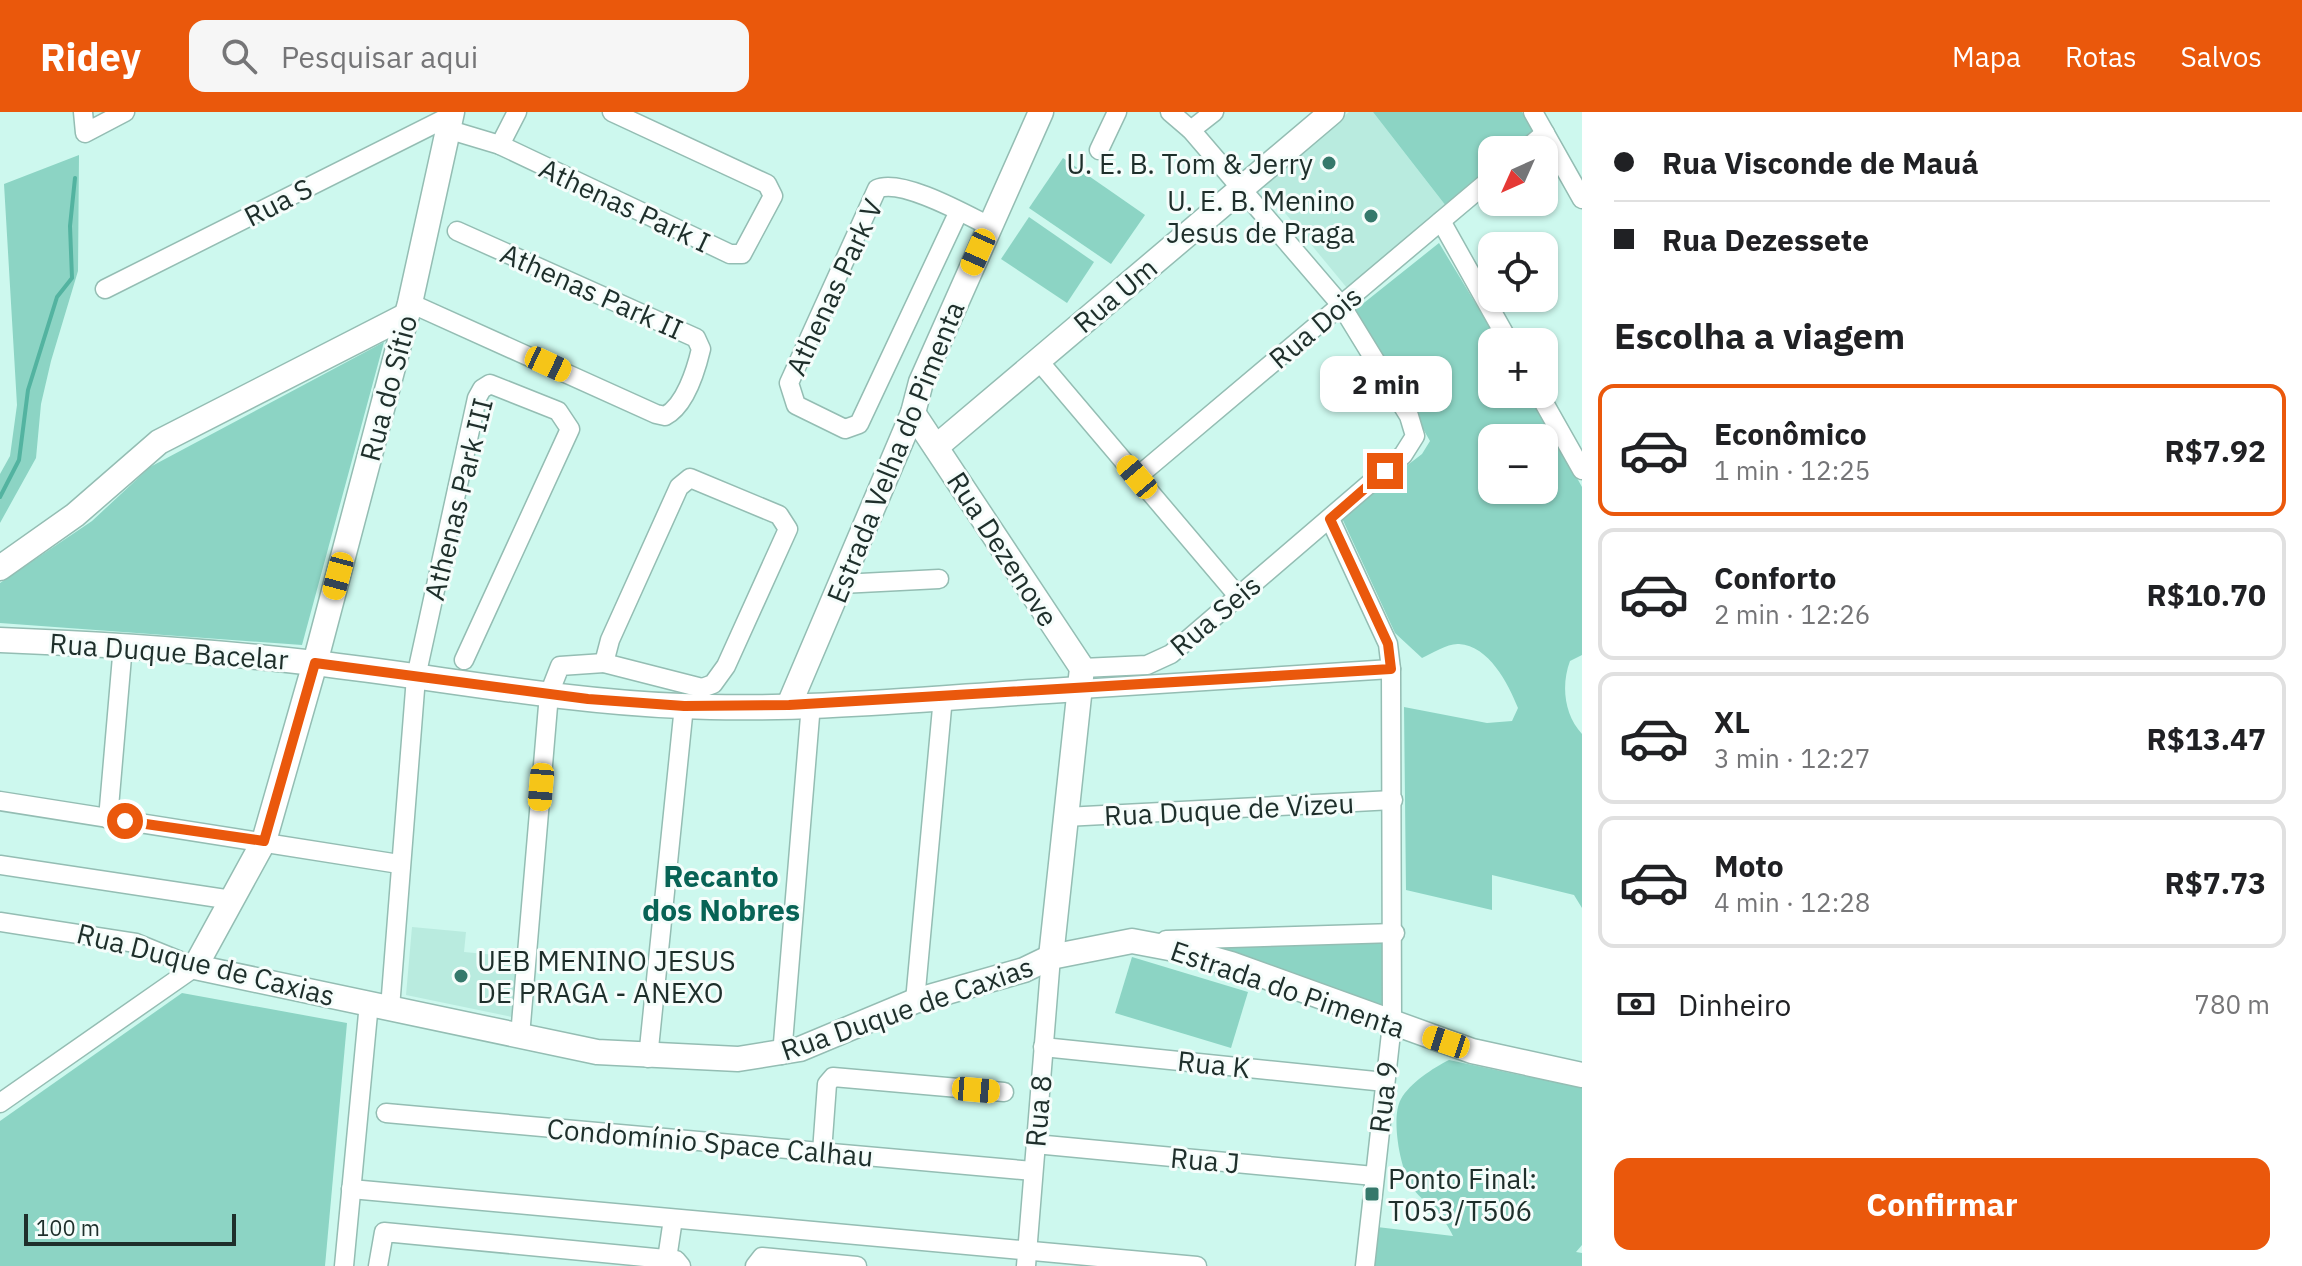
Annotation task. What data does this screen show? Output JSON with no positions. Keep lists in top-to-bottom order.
{
  "streets": {
    "main road": [
      "Rua Um",
      "Rua do Sítio",
      "Estrada Velha do Pimenta",
      "Rua Dezenove",
      "Rua Duque Bacelar",
      "Rua Duque de Caxias",
      "Estrada do Pimenta"
    ],
    "street": [
      "Rua S",
      "Athenas Park I",
      "Athenas Park V",
      "Athenas Park II",
      "Rua Dois",
      "Athenas Park III",
      "Rua Seis",
      "Rua Duque de Vizeu",
      "Rua K",
      "Rua 9",
      "Rua 8",
      "Condomínio Space Calhau",
      "Rua J"
    ]
  },
  "crossings": [
    ["Rua S", "Athenas Park I"],
    ["Rua S", "Rua do Sítio"],
    ["Athenas Park I", "Rua do Sítio"],
    ["Athenas Park V", "Estrada Velha do Pimenta"],
    ["Athenas Park II", "Rua do Sítio"],
    ["Rua Um", "Rua Dezenove"],
    ["Rua Dois", "Rua Seis"],
    ["Rua do Sítio", "Rua Duque Bacelar"],
    ["Rua do Sítio", "Rua Duque de Caxias"],
    ["Estrada Velha do Pimenta", "Rua Dezenove"],
    ["Estrada Velha do Pimenta", "Rua Duque Bacelar"],
    ["Athenas Park III", "Rua Duque Bacelar"],
    ["Rua Dezenove", "Rua Seis"],
    ["Rua Dezenove", "Rua Duque Bacelar"],
    ["Rua Seis", "Rua Duque Bacelar"],
    ["Rua Seis", "Rua 9"],
    ["Rua Duque Bacelar", "Rua 9"],
    ["Rua Duque de Vizeu", "Rua 9"],
    ["Rua Duque de Caxias", "Estrada do Pimenta"],
    ["Rua Duque de Caxias", "Rua 9"],
    ["Rua Duque de Caxias", "Rua 8"],
    ["Estrada do Pimenta", "Rua 9"],
    ["Rua K", "Rua 9"],
    ["Rua K", "Rua 8"],
    ["Rua 9", "Rua J"],
    ["Rua 8", "Condomínio Space Calhau"],
    ["Rua 8", "Rua J"]
  ],
  "districts": ["Recanto dos Nobres"],
  "places": {
    "other": ["U. E. B. Tom & Jerry", "U. E. B. Menino Jesus de Praga", "UEB MENINO JESUS DE PRAGA - ANEXO"],
    "transit": ["Ponto Final: T053/T506"]
  },
  "scale_bar": "100 m",
  "north": "bottom left",
  "page": {
    "header": "Ridey",
    "search": "Pesquisar aqui",
    "nav": ["Mapa", "Rotas", "Salvos"],
    "banner": ["Rua Visconde de Mauá", "Rua Dezessete"],
    "map_buttons": ["+", "−"],
    "heading": "Escolha a viagem",
    "bubble": "2 min",
    "list": [
      {
        "name": "Econômico",
        "note": "1 min · 12:25",
        "value": "R$7.92"
      },
      {
        "name": "Conforto",
        "note": "2 min · 12:26",
        "value": "R$10.70"
      },
      {
        "name": "XL",
        "note": "3 min · 12:27",
        "value": "R$13.47"
      },
      {
        "name": "Moto",
        "note": "4 min · 12:28",
        "value": "R$7.73"
      }
    ],
    "pay": ["Dinheiro", "780 m"],
    "buttons": "Confirmar",
    "scale": "100 m"
  }
}
